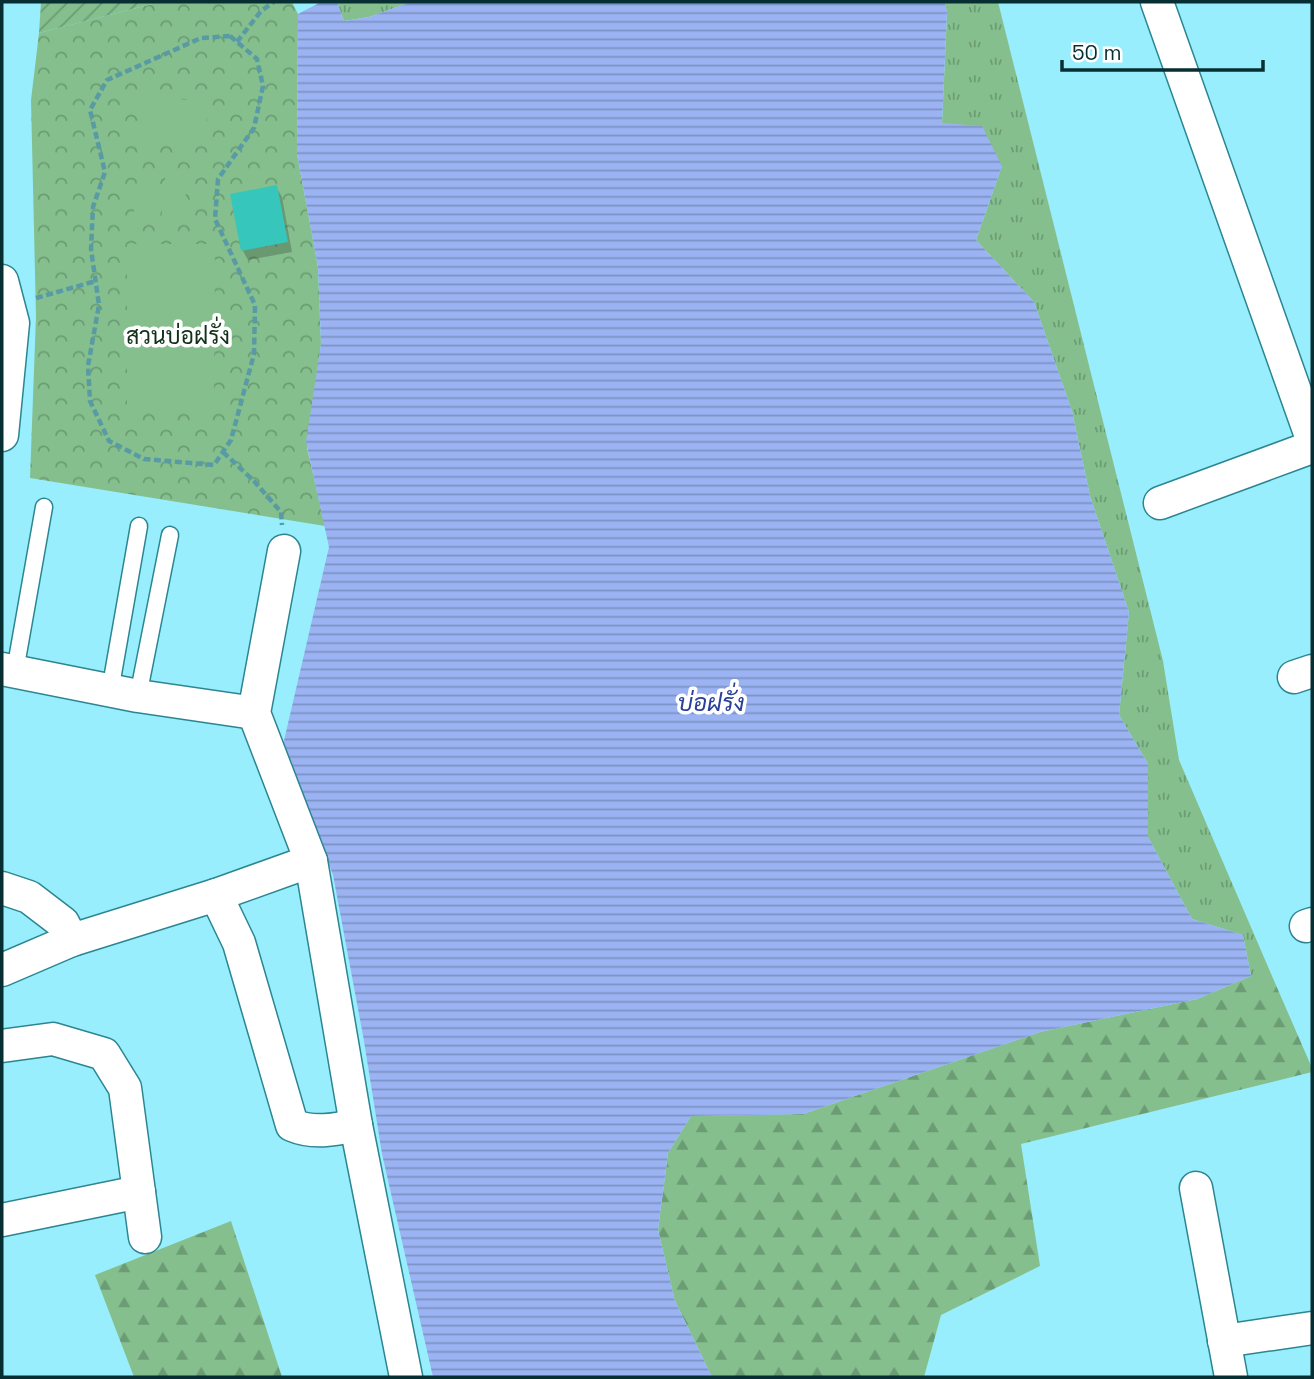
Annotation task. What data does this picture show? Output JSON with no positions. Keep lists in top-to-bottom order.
{
  "water": ["บ่อฝรั่ง"],
  "parks": ["สวนบ่อฝรั่ง"],
  "scale_bar": "50 m"
}
